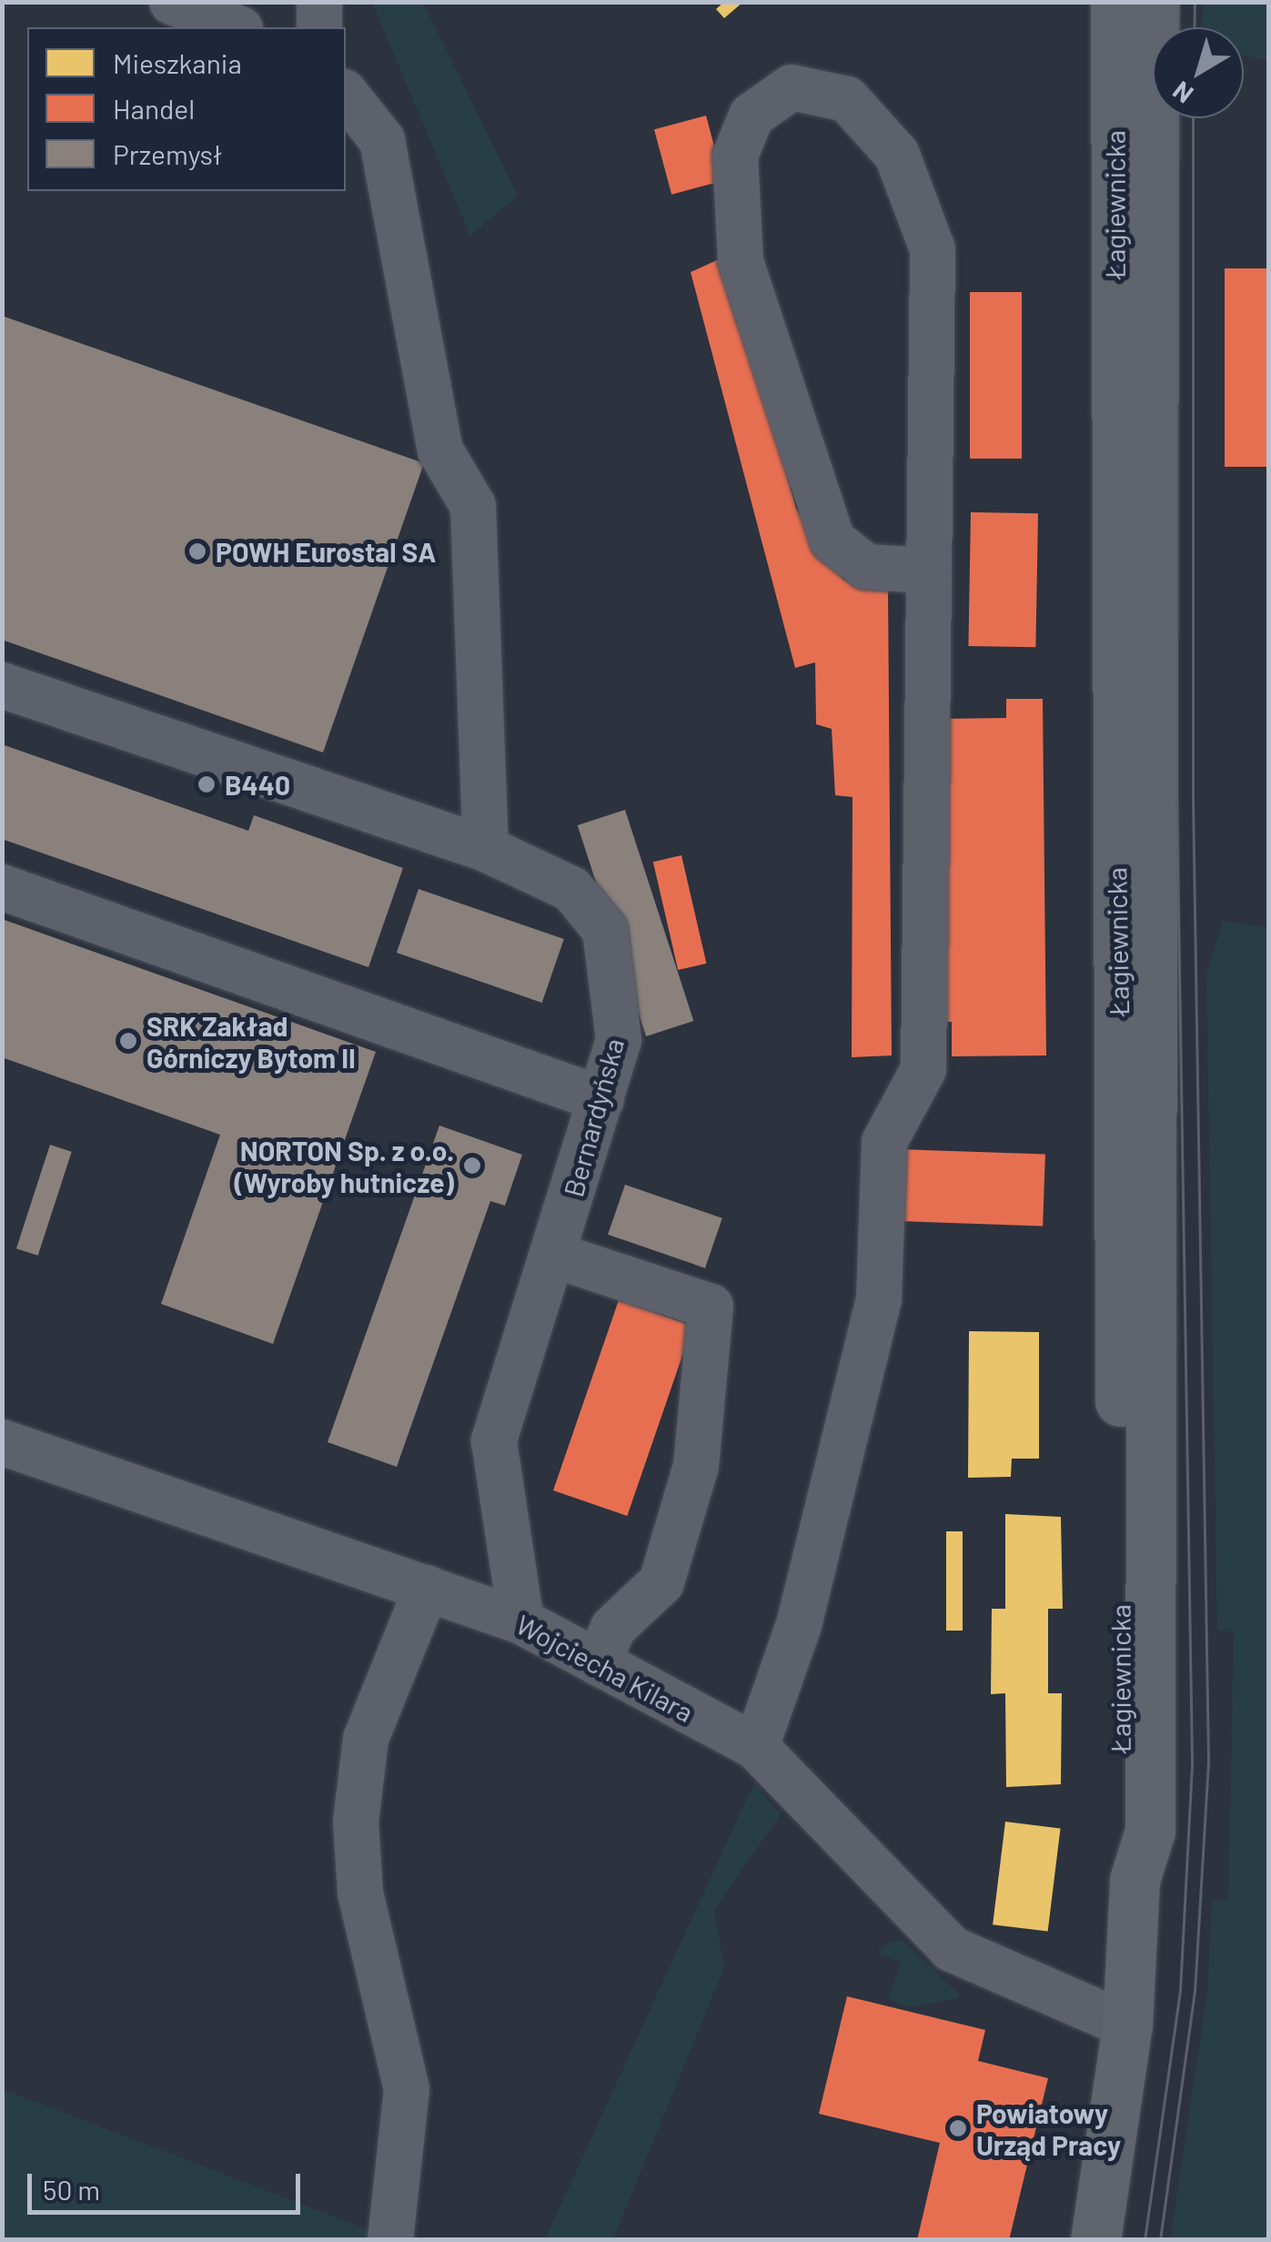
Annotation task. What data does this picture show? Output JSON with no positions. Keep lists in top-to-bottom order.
{
  "streets": {
    "main road": ["Łagiewnicka"],
    "street": ["Bernardyńska", "Wojciecha Kilara"]
  },
  "crossings": [
    ["Łagiewnicka", "Wojciecha Kilara"],
    ["Bernardyńska", "Wojciecha Kilara"]
  ],
  "places": [
    "POWH Eurostal SA",
    "B440",
    "SRK Zakład Górniczy Bytom II",
    "NORTON Sp. z o.o. (Wyroby hutnicze)",
    "Powiatowy Urząd Pracy"
  ],
  "legend": ["Mieszkania", "Handel", "Przemysł"],
  "scale_bar": "50 m",
  "north": "bottom left"
}
